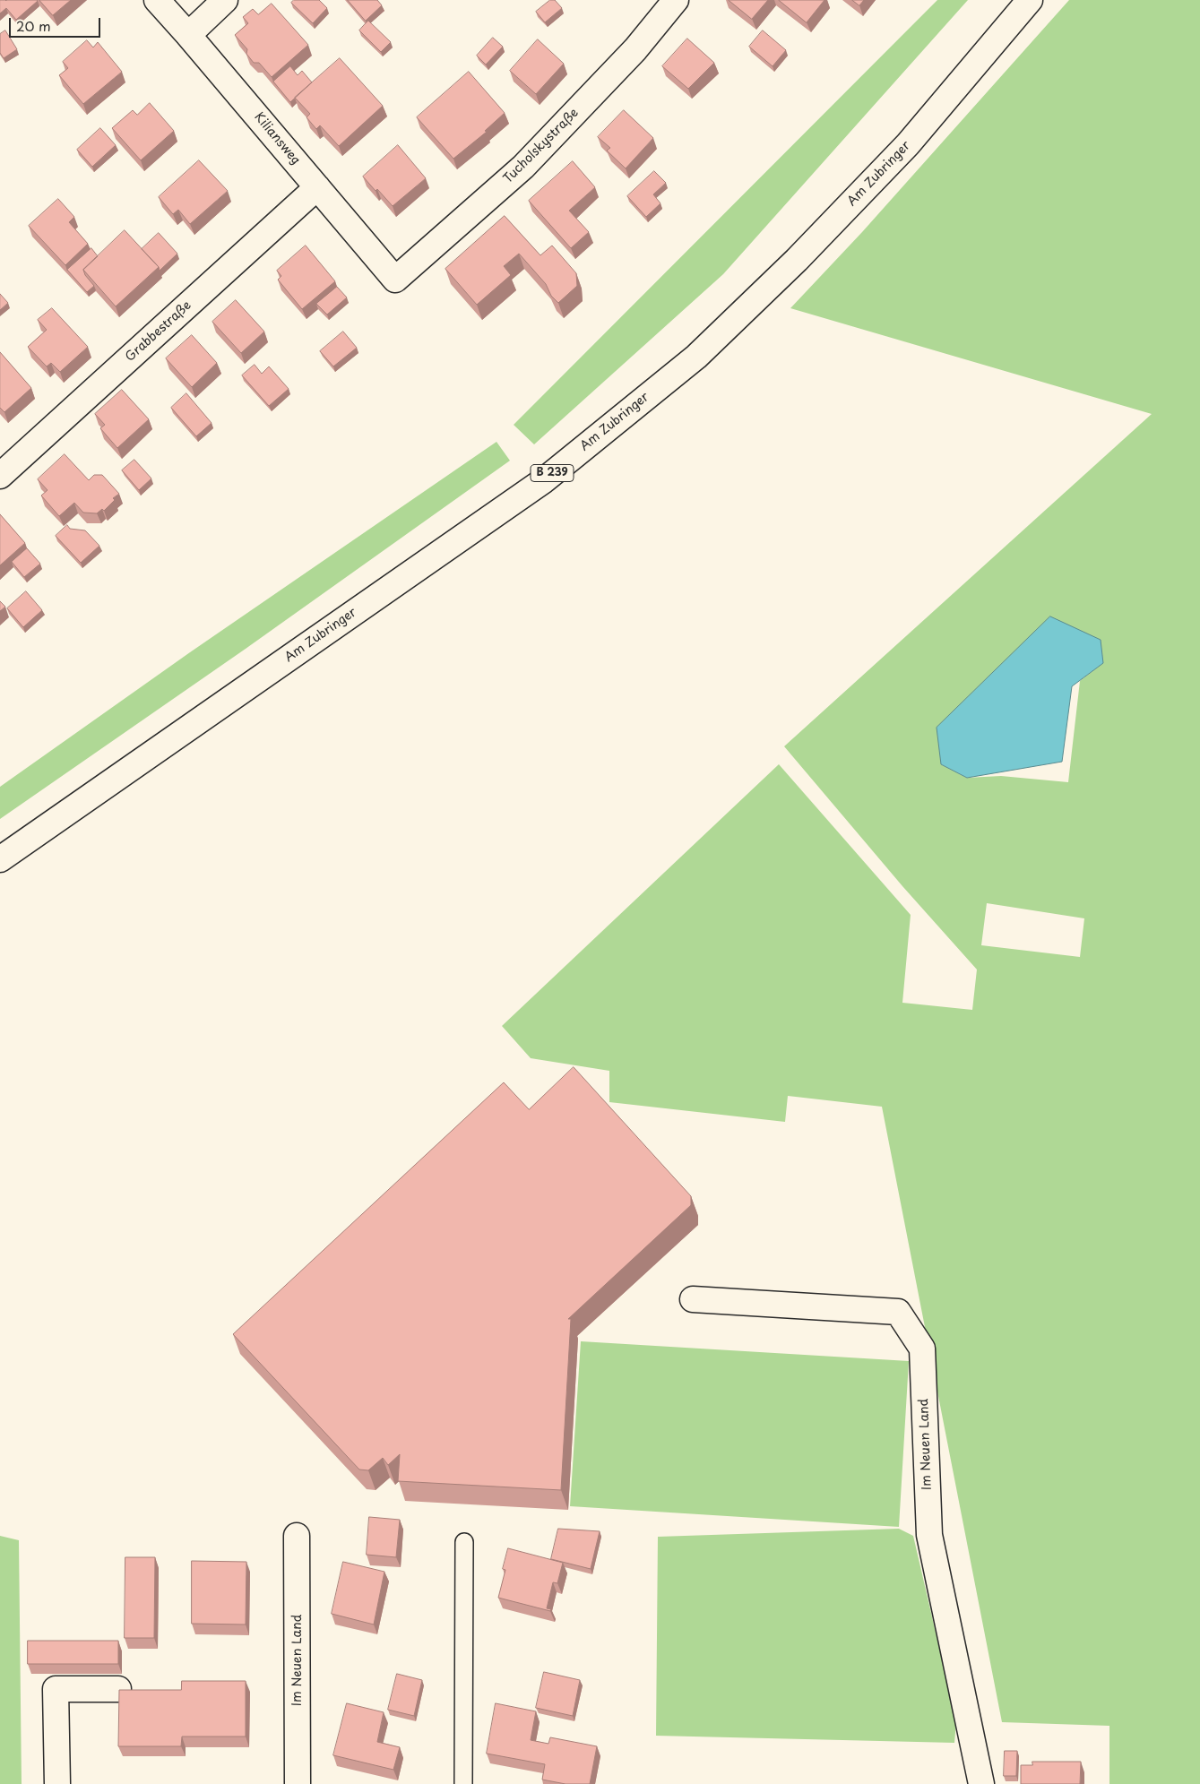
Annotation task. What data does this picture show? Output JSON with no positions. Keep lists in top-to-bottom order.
{
  "streets": {
    "street": [
      "Kiliansweg",
      "Tucholskystraße",
      "Am Zubringer",
      "Grabbestraße",
      "B 239",
      "Im Neuen Land"
    ]
  },
  "crossings": [
    ["Kiliansweg", "Tucholskystraße"],
    ["Kiliansweg", "Grabbestraße"]
  ],
  "scale_bar": "20 m"
}
